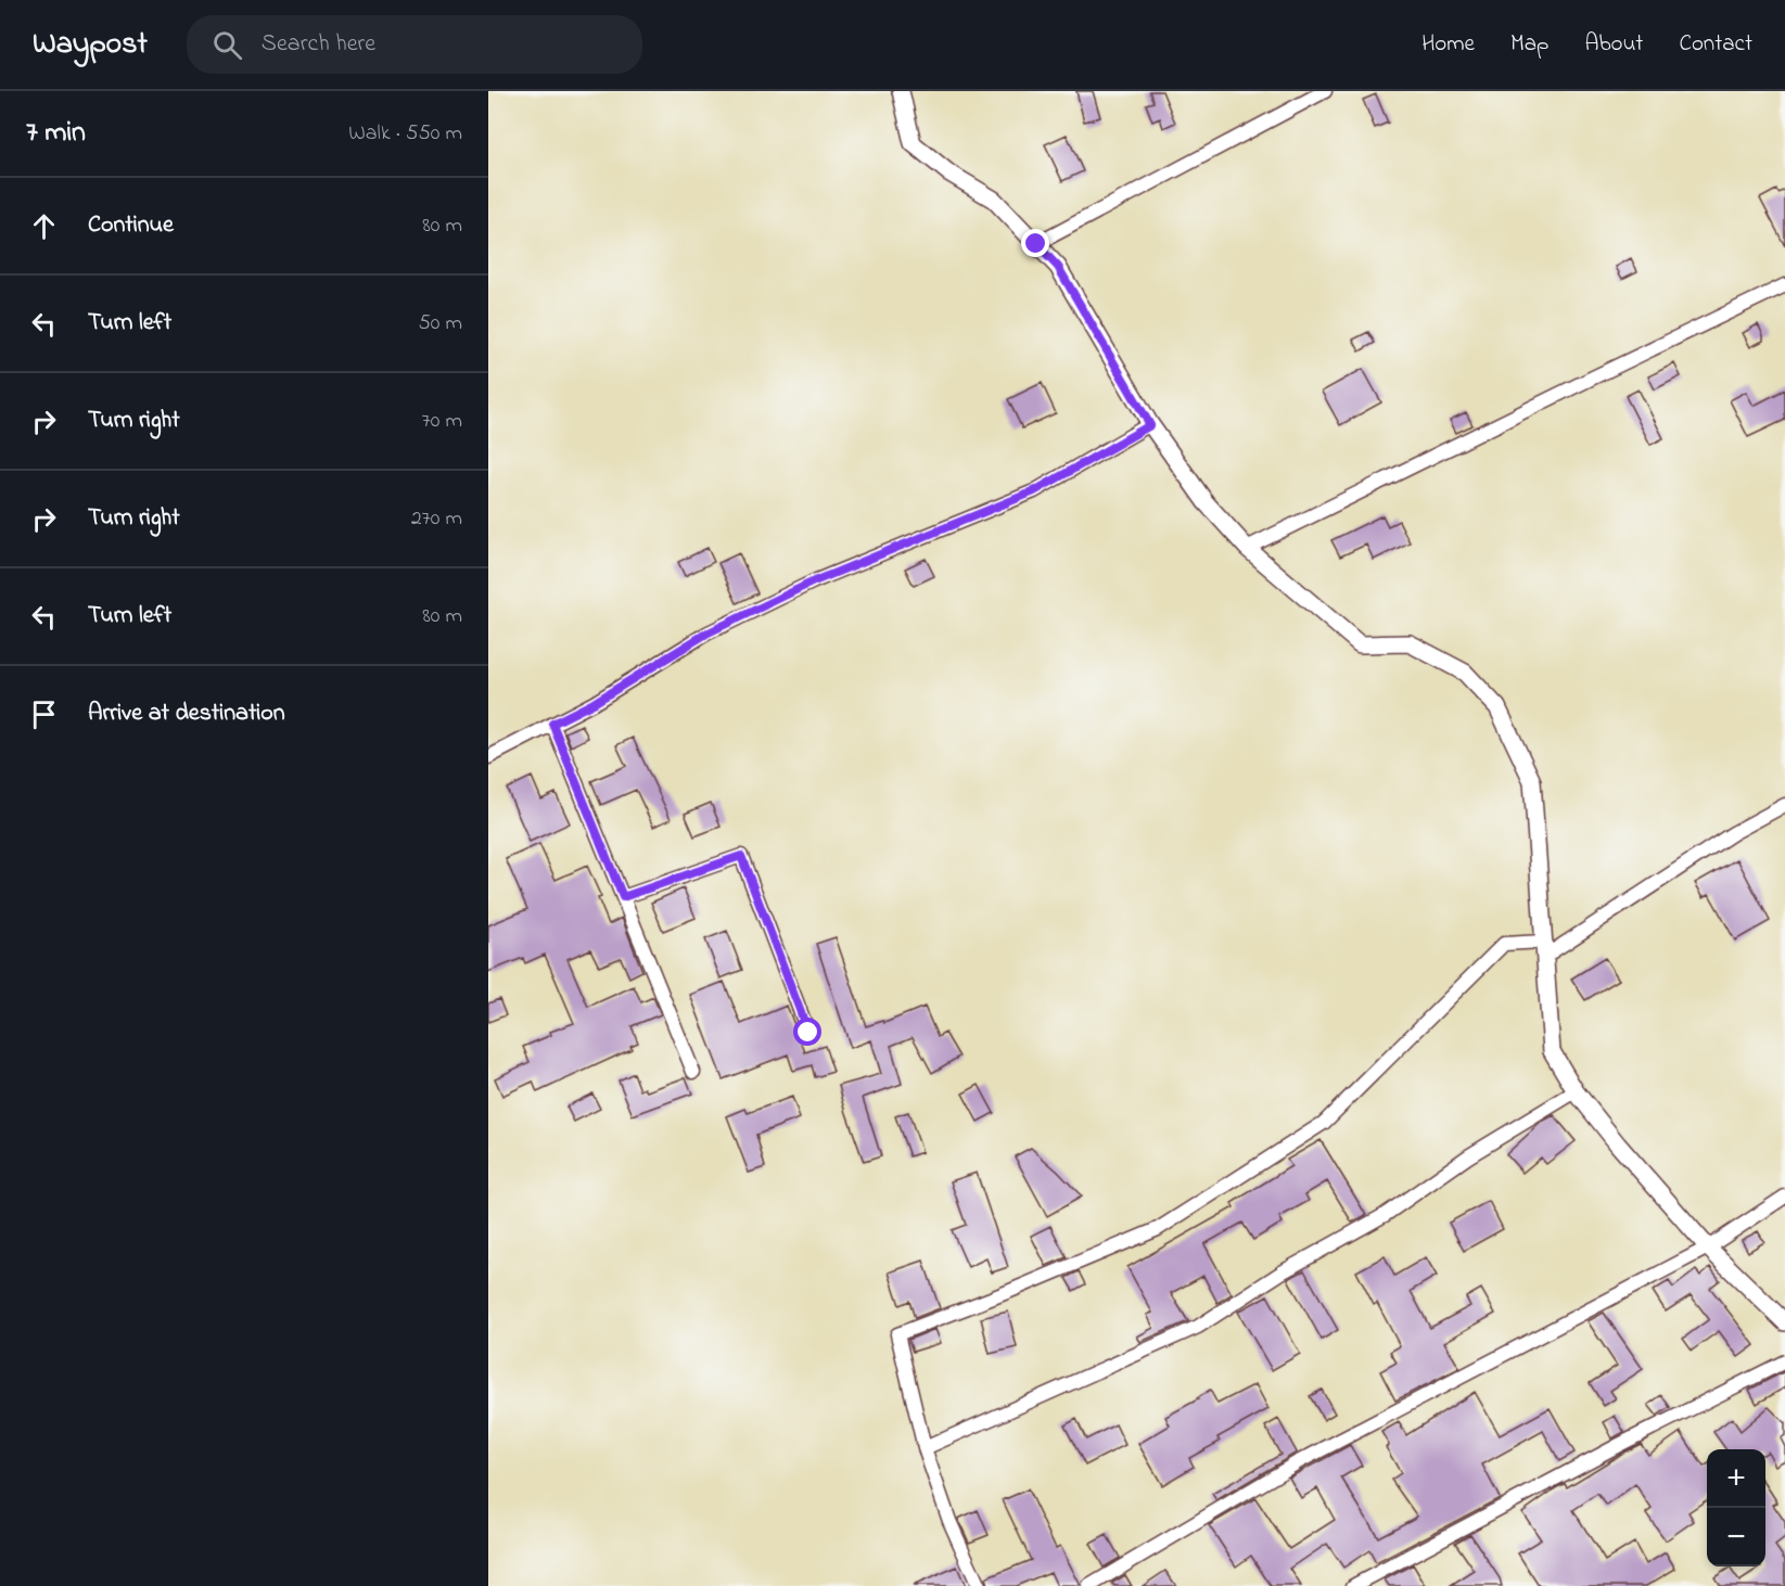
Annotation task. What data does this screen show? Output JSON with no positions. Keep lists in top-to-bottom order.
{
  "page": {
    "header": "Waypost",
    "search": "Search here",
    "nav": [
      "Home",
      "Map",
      "About",
      "Contact"
    ],
    "heading": ["7 min", "Walk · 550 m"],
    "list": [
      ["Continue", "80 m"],
      ["Turn left", "50 m"],
      ["Turn right", "70 m"],
      ["Turn right", "270 m"],
      ["Turn left", "80 m"],
      "Arrive at destination"
    ],
    "map_buttons": ["+", "−"]
  }
}
